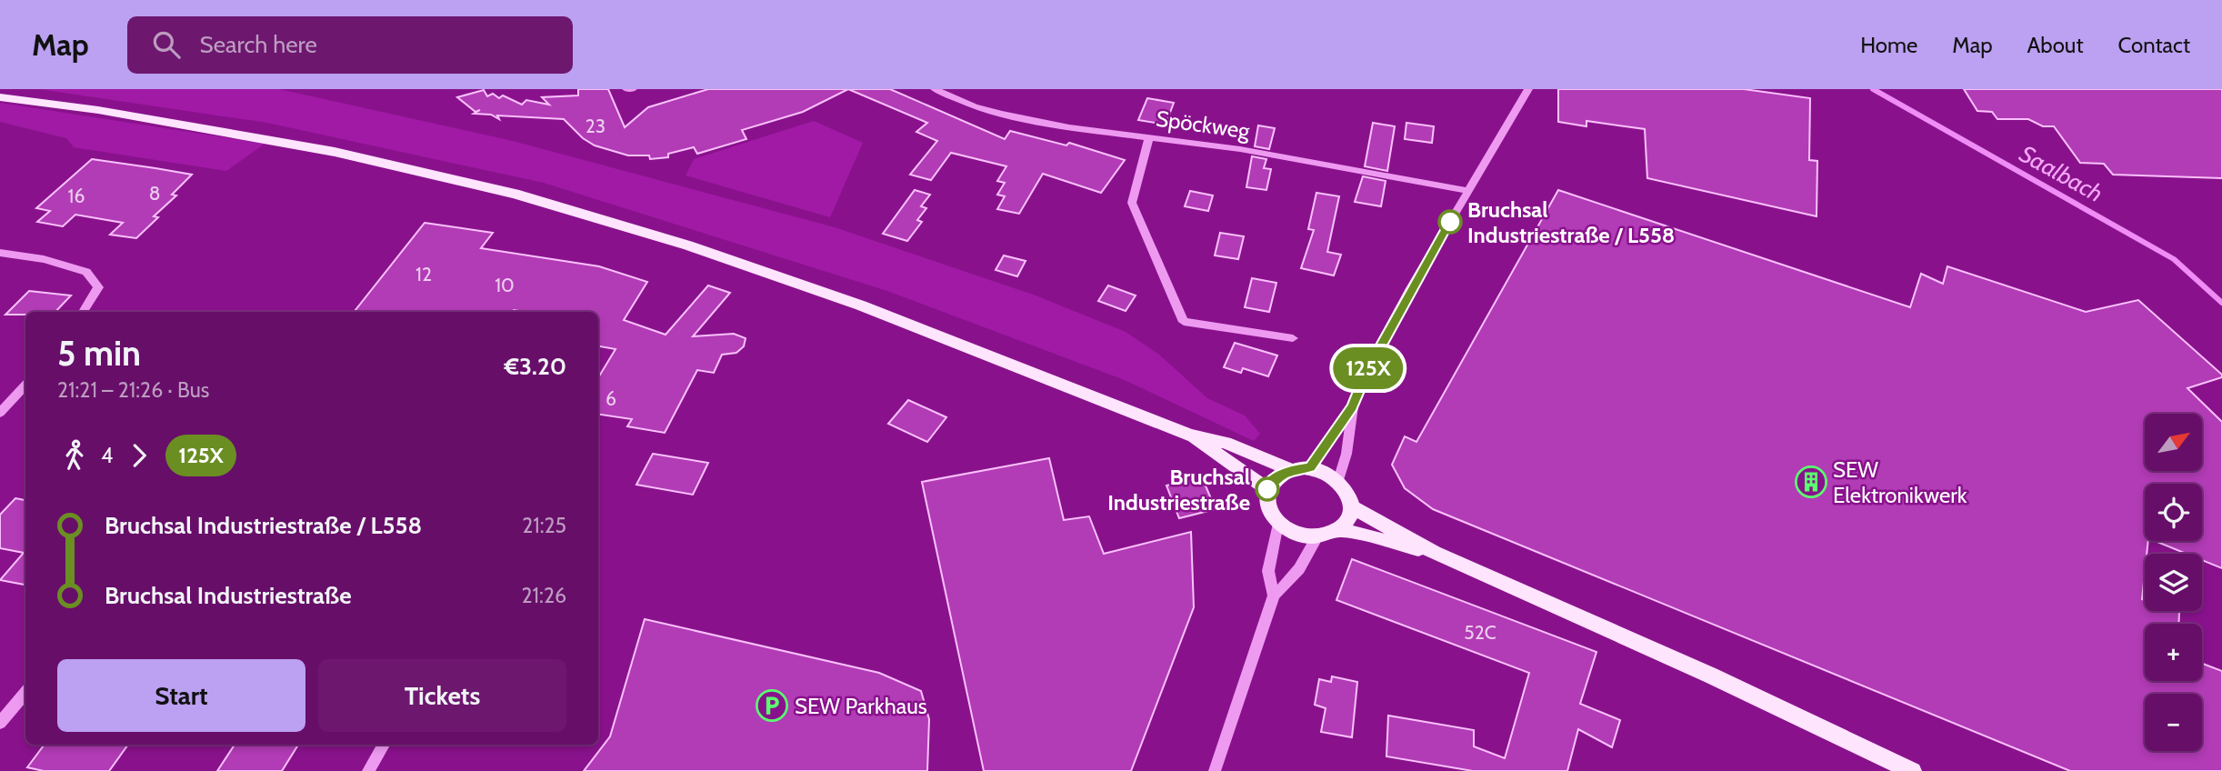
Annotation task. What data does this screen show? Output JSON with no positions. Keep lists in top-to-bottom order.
{
  "streets": {
    "street": ["Spöckweg"]
  },
  "water": ["Saalbach"],
  "places": {
    "other": ["Bruchsal Industriestraße / L558", "Bruchsal Industriestraße"],
    "building": ["SEW Elektronikwerk"],
    "parking": ["SEW Parkhaus"]
  },
  "lines": ["bus line 125X"],
  "house_numbers": [
    "23",
    "8",
    "16",
    "12",
    "10",
    "6",
    "52C"
  ],
  "north": "top right",
  "page": {
    "header": "Map",
    "search": "Search here",
    "nav": [
      "Home",
      "Map",
      "About",
      "Contact"
    ],
    "on_map": "125X",
    "heading": ["5 min", "21:21 – 21:26 · Bus", "€3.20"],
    "map_buttons": ["+", "−"],
    "legs": ["4", "125X"],
    "list": [
      {
        "name": "Bruchsal Industriestraße / L558",
        "value": "21:25"
      },
      {
        "name": "Bruchsal Industriestraße",
        "value": "21:26"
      }
    ],
    "buttons": ["Start", "Tickets"]
  }
}
